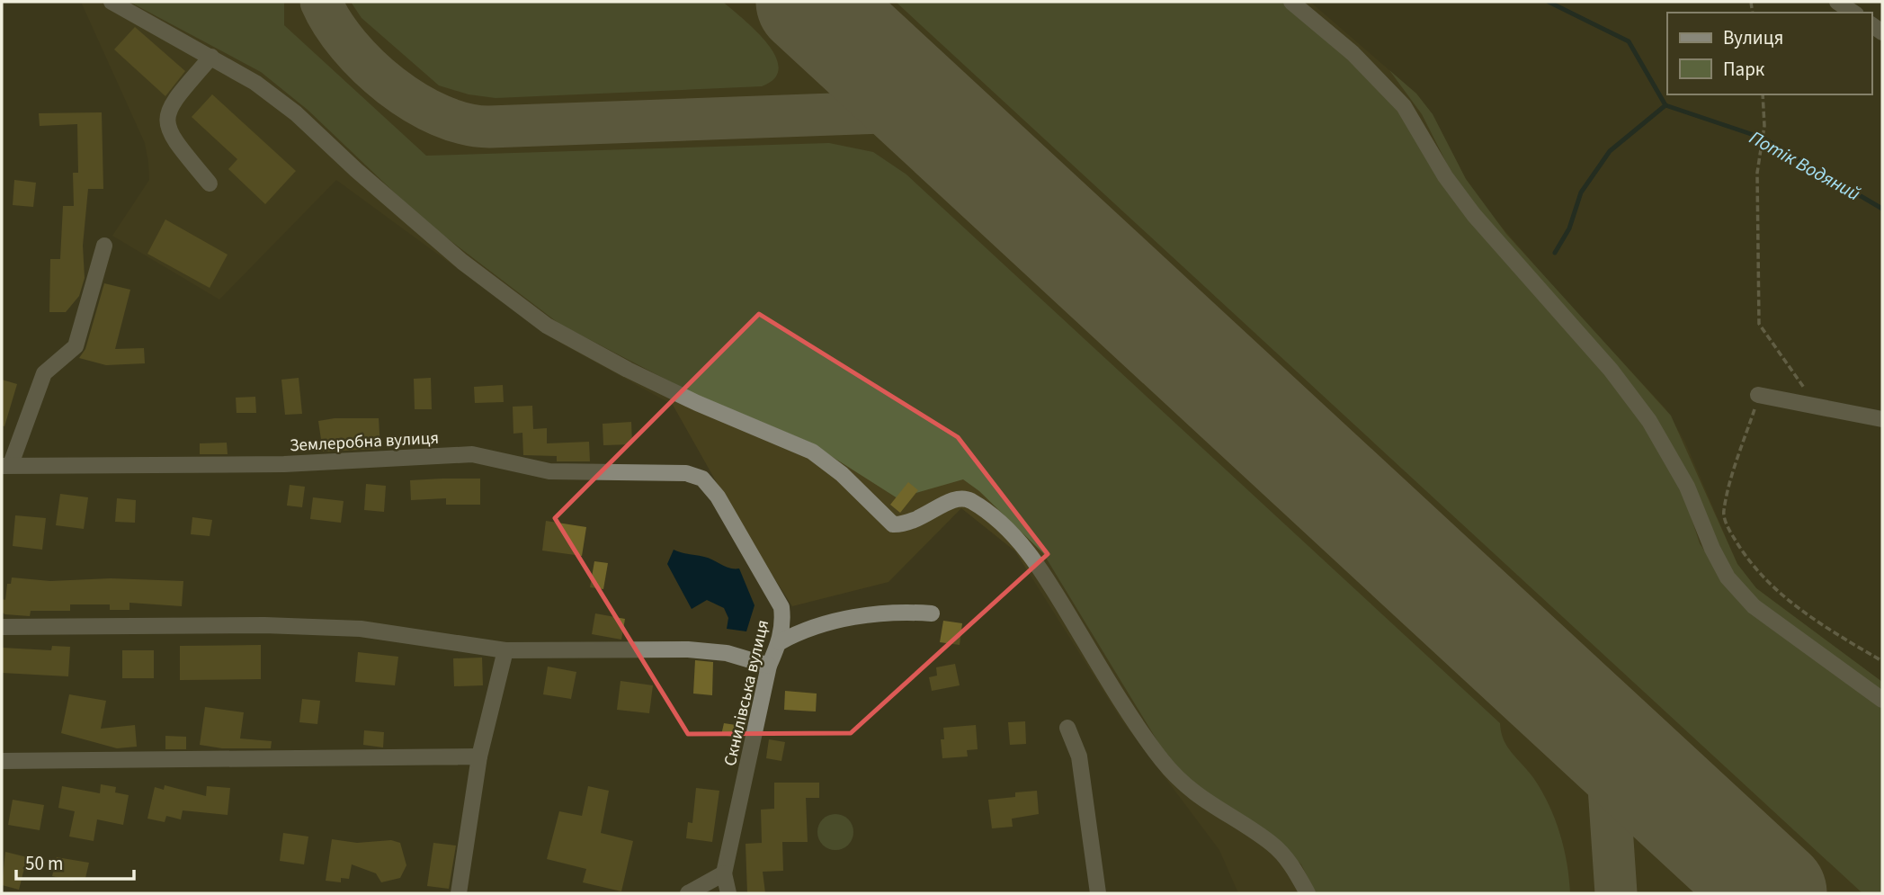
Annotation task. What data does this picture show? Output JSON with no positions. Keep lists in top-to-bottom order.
{
  "streets": {
    "street": ["Землеробна вулиця", "Скнилівська вулиця"]
  },
  "crossings": [
    ["Землеробна вулиця", "Скнилівська вулиця"]
  ],
  "water": ["Потік Водяний"],
  "legend": ["Вулиця", "Парк"],
  "scale_bar": "50 m"
}
